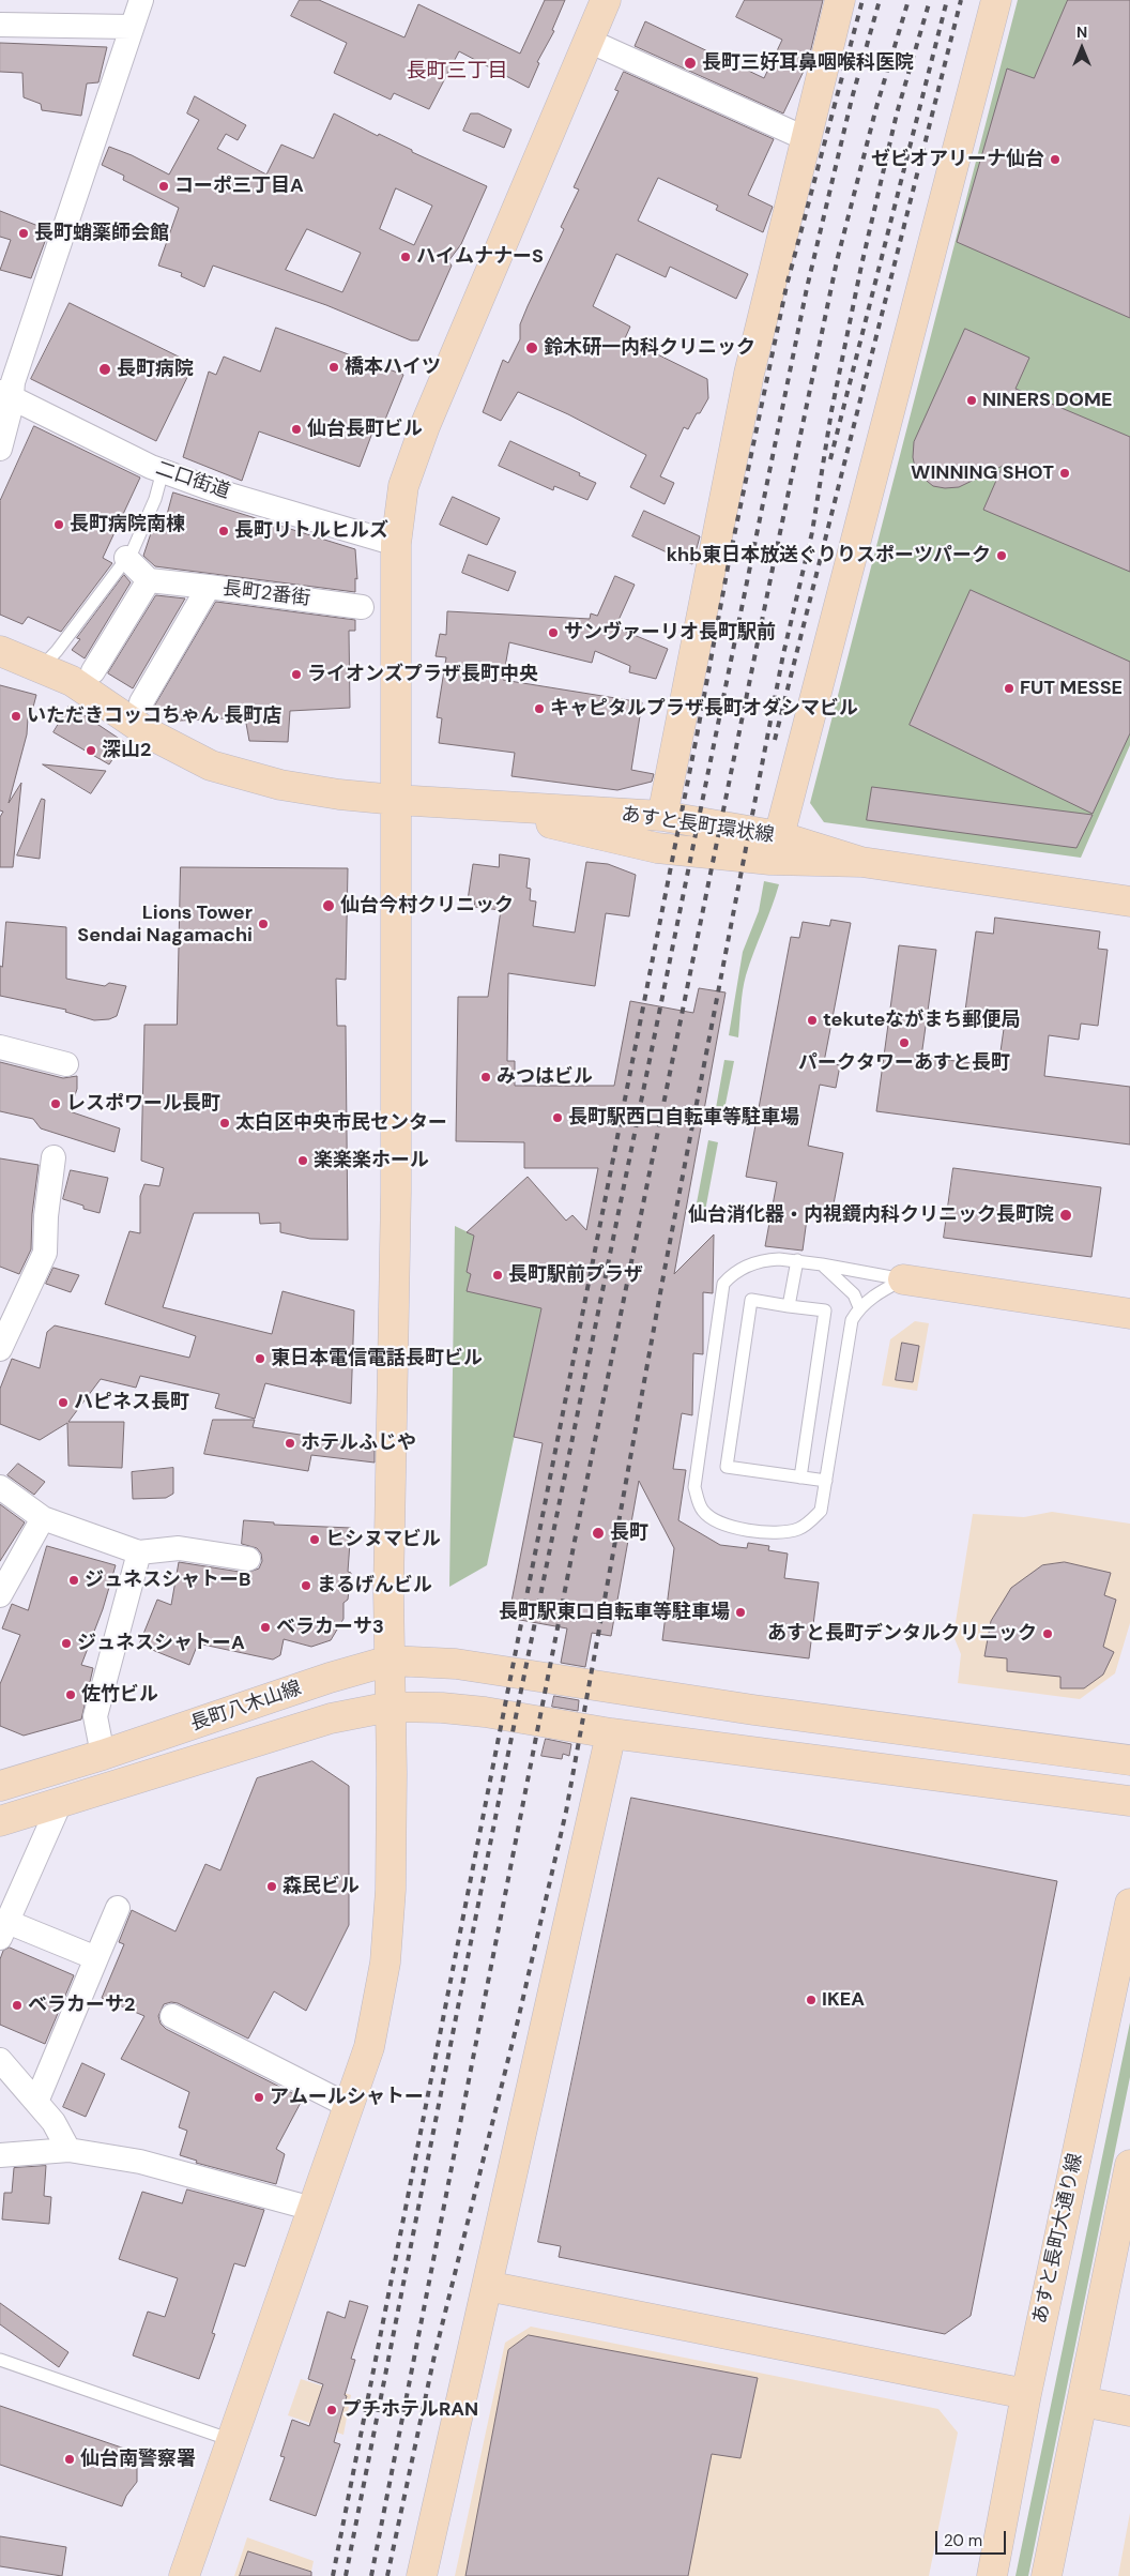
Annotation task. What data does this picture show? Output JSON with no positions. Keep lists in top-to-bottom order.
{
  "streets": {
    "street": [
      "二口街道",
      "長町2番街",
      "あすと長町環状線",
      "長町八木山線",
      "あすと長町大通り線"
    ]
  },
  "districts": ["長町三丁目"],
  "places": [
    "長町三好耳鼻咽喉科医院",
    "ゼビオアリーナ仙台",
    "コーポ三丁目A",
    "長町蛸薬師会館",
    "ハイムナナーS",
    "鈴木研一内科クリニック",
    "橋本ハイツ",
    "長町病院",
    "NINERS DOME",
    "仙台長町ビル",
    "WINNING SHOT",
    "長町病院南棟",
    "長町リトルヒルズ",
    "khb東日本放送ぐりりスポーツパーク",
    "サンヴァーリオ長町駅前",
    "ライオンズプラザ長町中央",
    "FUT MESSE",
    "キャピタルプラザ長町オダシマビル",
    "いただきコッコちゃん 長町店",
    "深山2",
    "仙台今村クリニック",
    "Lions Tower Sendai Nagamachi",
    "tekuteながまち郵便局",
    "パークタワーあすと長町",
    "みつはビル",
    "レスポワール長町",
    "長町駅西口自転車等駐車場",
    "太白区中央市民センター",
    "楽楽楽ホール",
    "仙台消化器・内視鏡内科クリニック長町院",
    "長町駅前プラザ",
    "東日本電信電話長町ビル",
    "ハピネス長町",
    "ホテルふじや",
    "長町",
    "ヒシヌマビル",
    "ジュネスシャトーB",
    "まるげんビル",
    "長町駅東口自転車等駐車場",
    "ベラカーサ3",
    "あすと長町デンタルクリニック",
    "ジュネスシャトーA",
    "佐竹ビル",
    "森民ビル",
    "IKEA",
    "ベラカーサ2",
    "アムールシャトー",
    "プチホテルRAN",
    "仙台南警察署"
  ],
  "scale_bar": "20 m",
  "north": "top"
}
